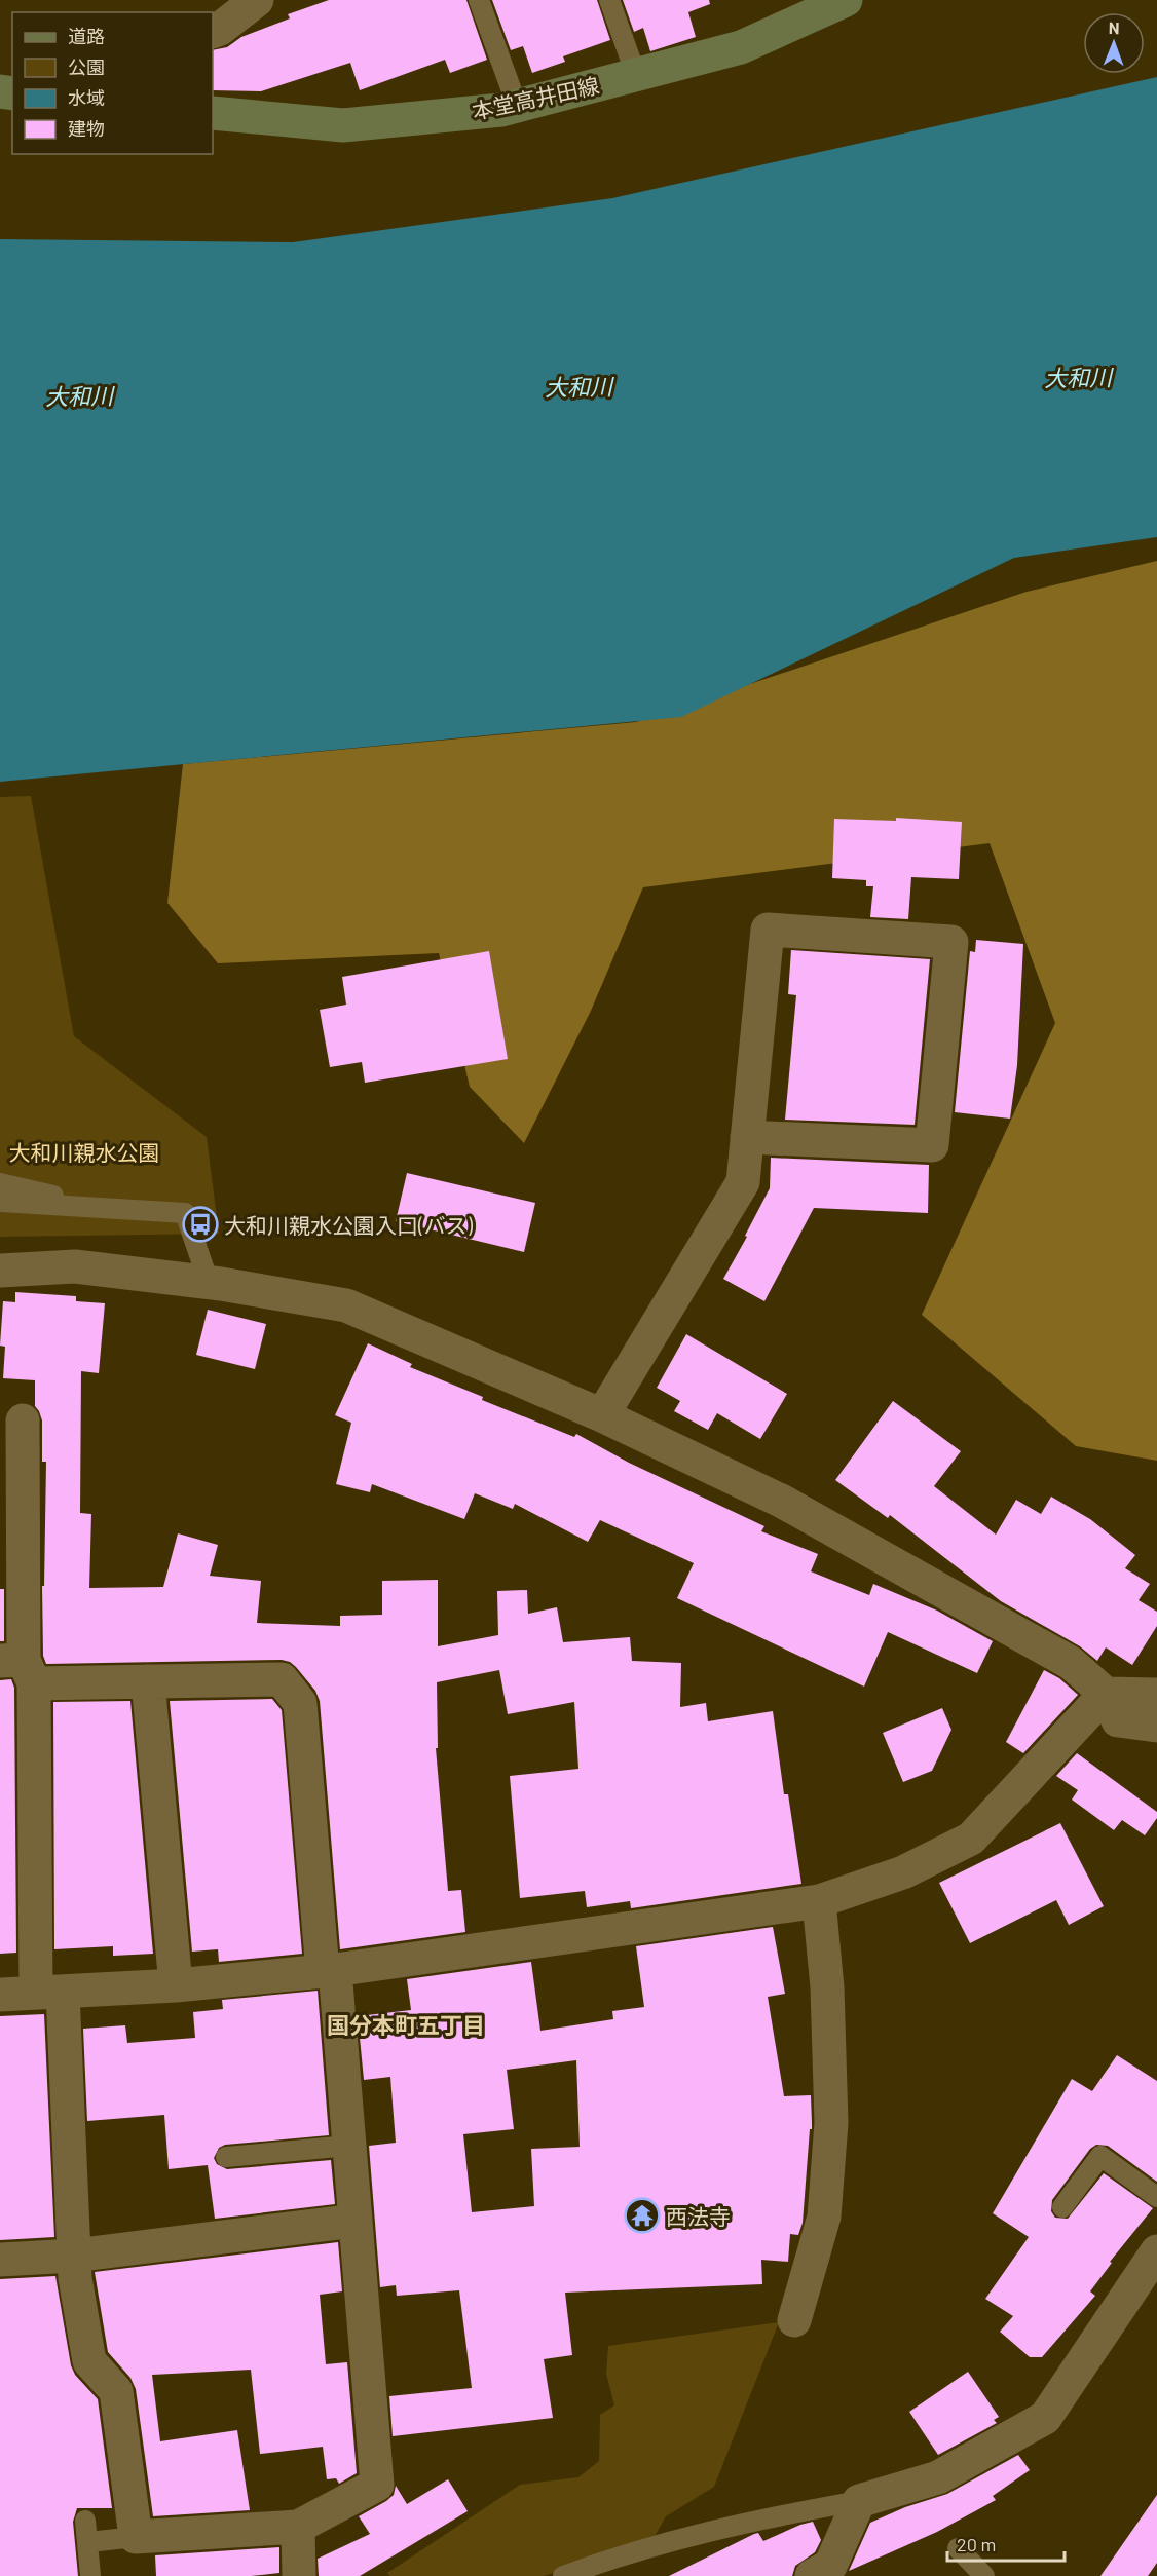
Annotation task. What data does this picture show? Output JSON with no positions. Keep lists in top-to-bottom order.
{
  "streets": {
    "main road": ["本堂高井田線"]
  },
  "districts": ["国分本町五丁目"],
  "water": ["大和川"],
  "parks": ["大和川親水公園"],
  "places": {
    "bus stop": ["大和川親水公園入口(バス)"],
    "temple": ["西法寺"]
  },
  "legend": [
    "道路",
    "公園",
    "水域",
    "建物"
  ],
  "scale_bar": "20 m",
  "north": "top"
}
